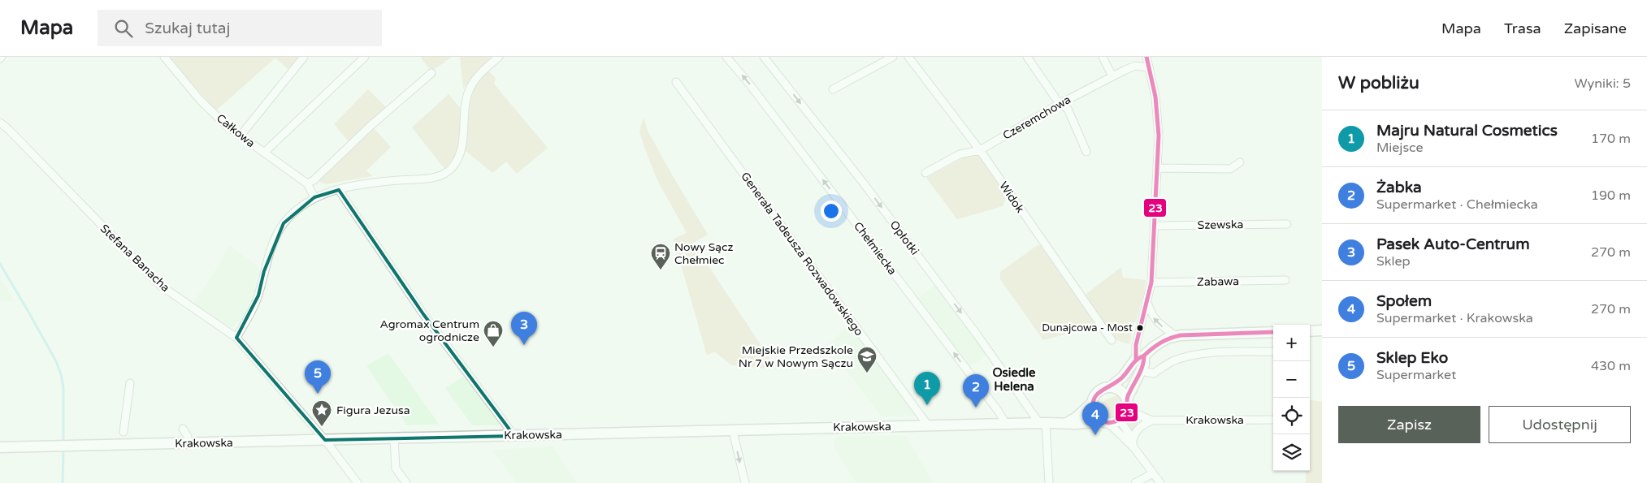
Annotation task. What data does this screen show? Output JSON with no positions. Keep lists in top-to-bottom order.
{
  "streets": {
    "main road": ["Krakowska"],
    "street": [
      "Czeremchowa",
      "Całkowa",
      "Widok",
      "Szewska",
      "Opłotki",
      "Chełmiecka",
      "Generała Tadeusza Rozwadowskiego",
      "Stefana Banacha",
      "Zabawa"
    ]
  },
  "crossings": [
    ["Czeremchowa", "Widok"],
    ["Opłotki", "Krakowska"],
    ["Chełmiecka", "Krakowska"],
    ["Generała Tadeusza Rozwadowskiego", "Krakowska"],
    ["Stefana Banacha", "Krakowska"]
  ],
  "one_way": ["Opłotki", "Chełmiecka"],
  "districts": ["Osiedle Helena"],
  "places": {
    "station": ["Nowy Sącz Chełmiec"],
    "other": ["Dunajcowa - Most"],
    "shop": ["Agromax Centrum ogrodnicze"],
    "school or university": ["Miejskie Przedszkole Nr 7 w Nowym Sączu"],
    "place": ["Figura Jezusa"]
  },
  "lines": ["transit line 23"],
  "page": {
    "header": "Mapa",
    "search": "Szukaj tutaj",
    "nav": ["Mapa", "Trasa", "Zapisane"],
    "heading": ["W pobliżu", "Wyniki: 5"],
    "list": [
      {
        "mark": "1",
        "name": "Majru Natural Cosmetics",
        "note": "Miejsce",
        "value": "170 m"
      },
      {
        "mark": "2",
        "name": "Żabka",
        "note": "Supermarket · Chełmiecka",
        "value": "190 m"
      },
      {
        "mark": "3",
        "name": "Pasek Auto-Centrum",
        "note": "Sklep",
        "value": "270 m"
      },
      {
        "mark": "4",
        "name": "Społem",
        "note": "Supermarket · Krakowska",
        "value": "270 m"
      },
      {
        "mark": "5",
        "name": "Sklep Eko",
        "note": "Supermarket",
        "value": "430 m"
      }
    ],
    "pins": [
      "3",
      "5",
      "1",
      "2",
      "4"
    ],
    "map_buttons": ["+", "−"],
    "buttons": ["Zapisz", "Udostępnij"]
  }
}
